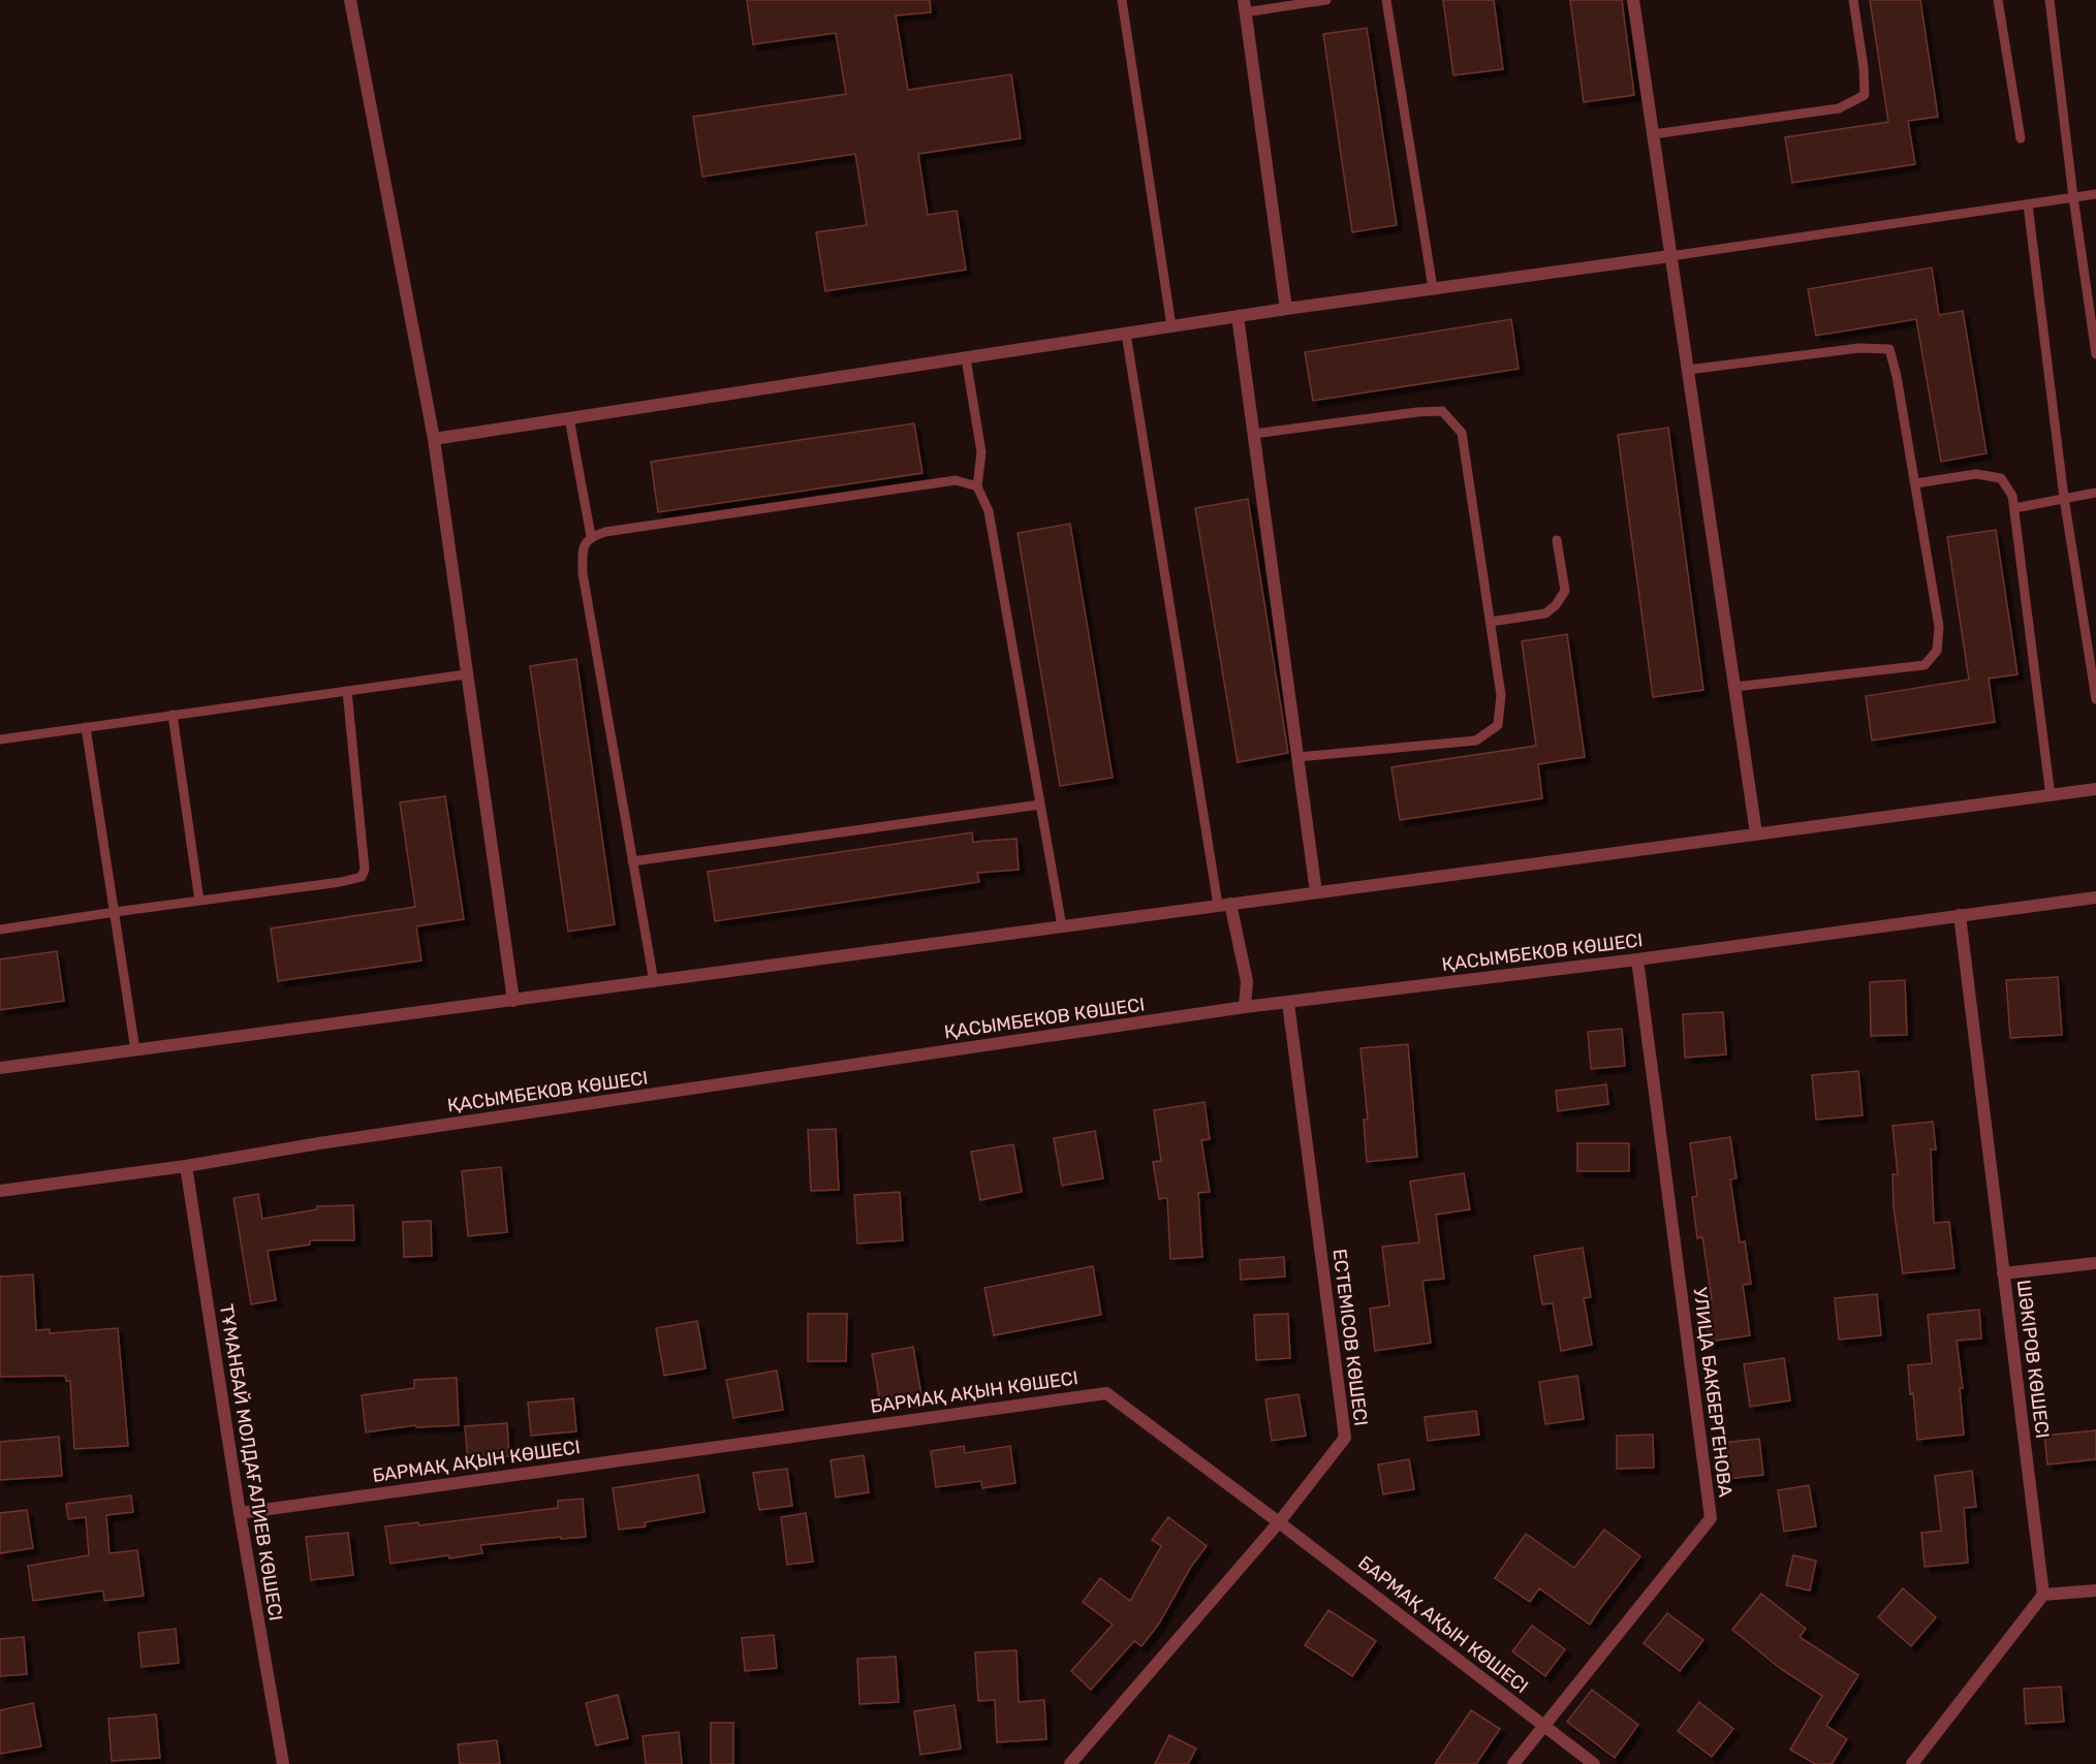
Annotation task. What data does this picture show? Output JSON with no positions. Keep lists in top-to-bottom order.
{
  "streets": {
    "street": [
      "ҚАСЫМБЕКОВ КӨШЕСІ",
      "ЕСТЕМІСОВ КӨШЕСІ",
      "ШӘКІРОВ КӨШЕСІ",
      "БАРМАҚ АҚЫН КӨШЕСІ",
      "УЛИЦА БАКБЕРГЕНОВА",
      "ТҰМАНБАЙ МОЛДАҒАЛИЕВ КӨШЕСІ"
    ]
  },
  "crossings": [
    ["ҚАСЫМБЕКОВ КӨШЕСІ", "ЕСТЕМІСОВ КӨШЕСІ"],
    ["ҚАСЫМБЕКОВ КӨШЕСІ", "ШӘКІРОВ КӨШЕСІ"],
    ["ҚАСЫМБЕКОВ КӨШЕСІ", "УЛИЦА БАКБЕРГЕНОВА"],
    ["ҚАСЫМБЕКОВ КӨШЕСІ", "ТҰМАНБАЙ МОЛДАҒАЛИЕВ КӨШЕСІ"],
    ["ЕСТЕМІСОВ КӨШЕСІ", "БАРМАҚ АҚЫН КӨШЕСІ"],
    ["БАРМАҚ АҚЫН КӨШЕСІ", "УЛИЦА БАКБЕРГЕНОВА"],
    ["БАРМАҚ АҚЫН КӨШЕСІ", "ТҰМАНБАЙ МОЛДАҒАЛИЕВ КӨШЕСІ"]
  ]
}
